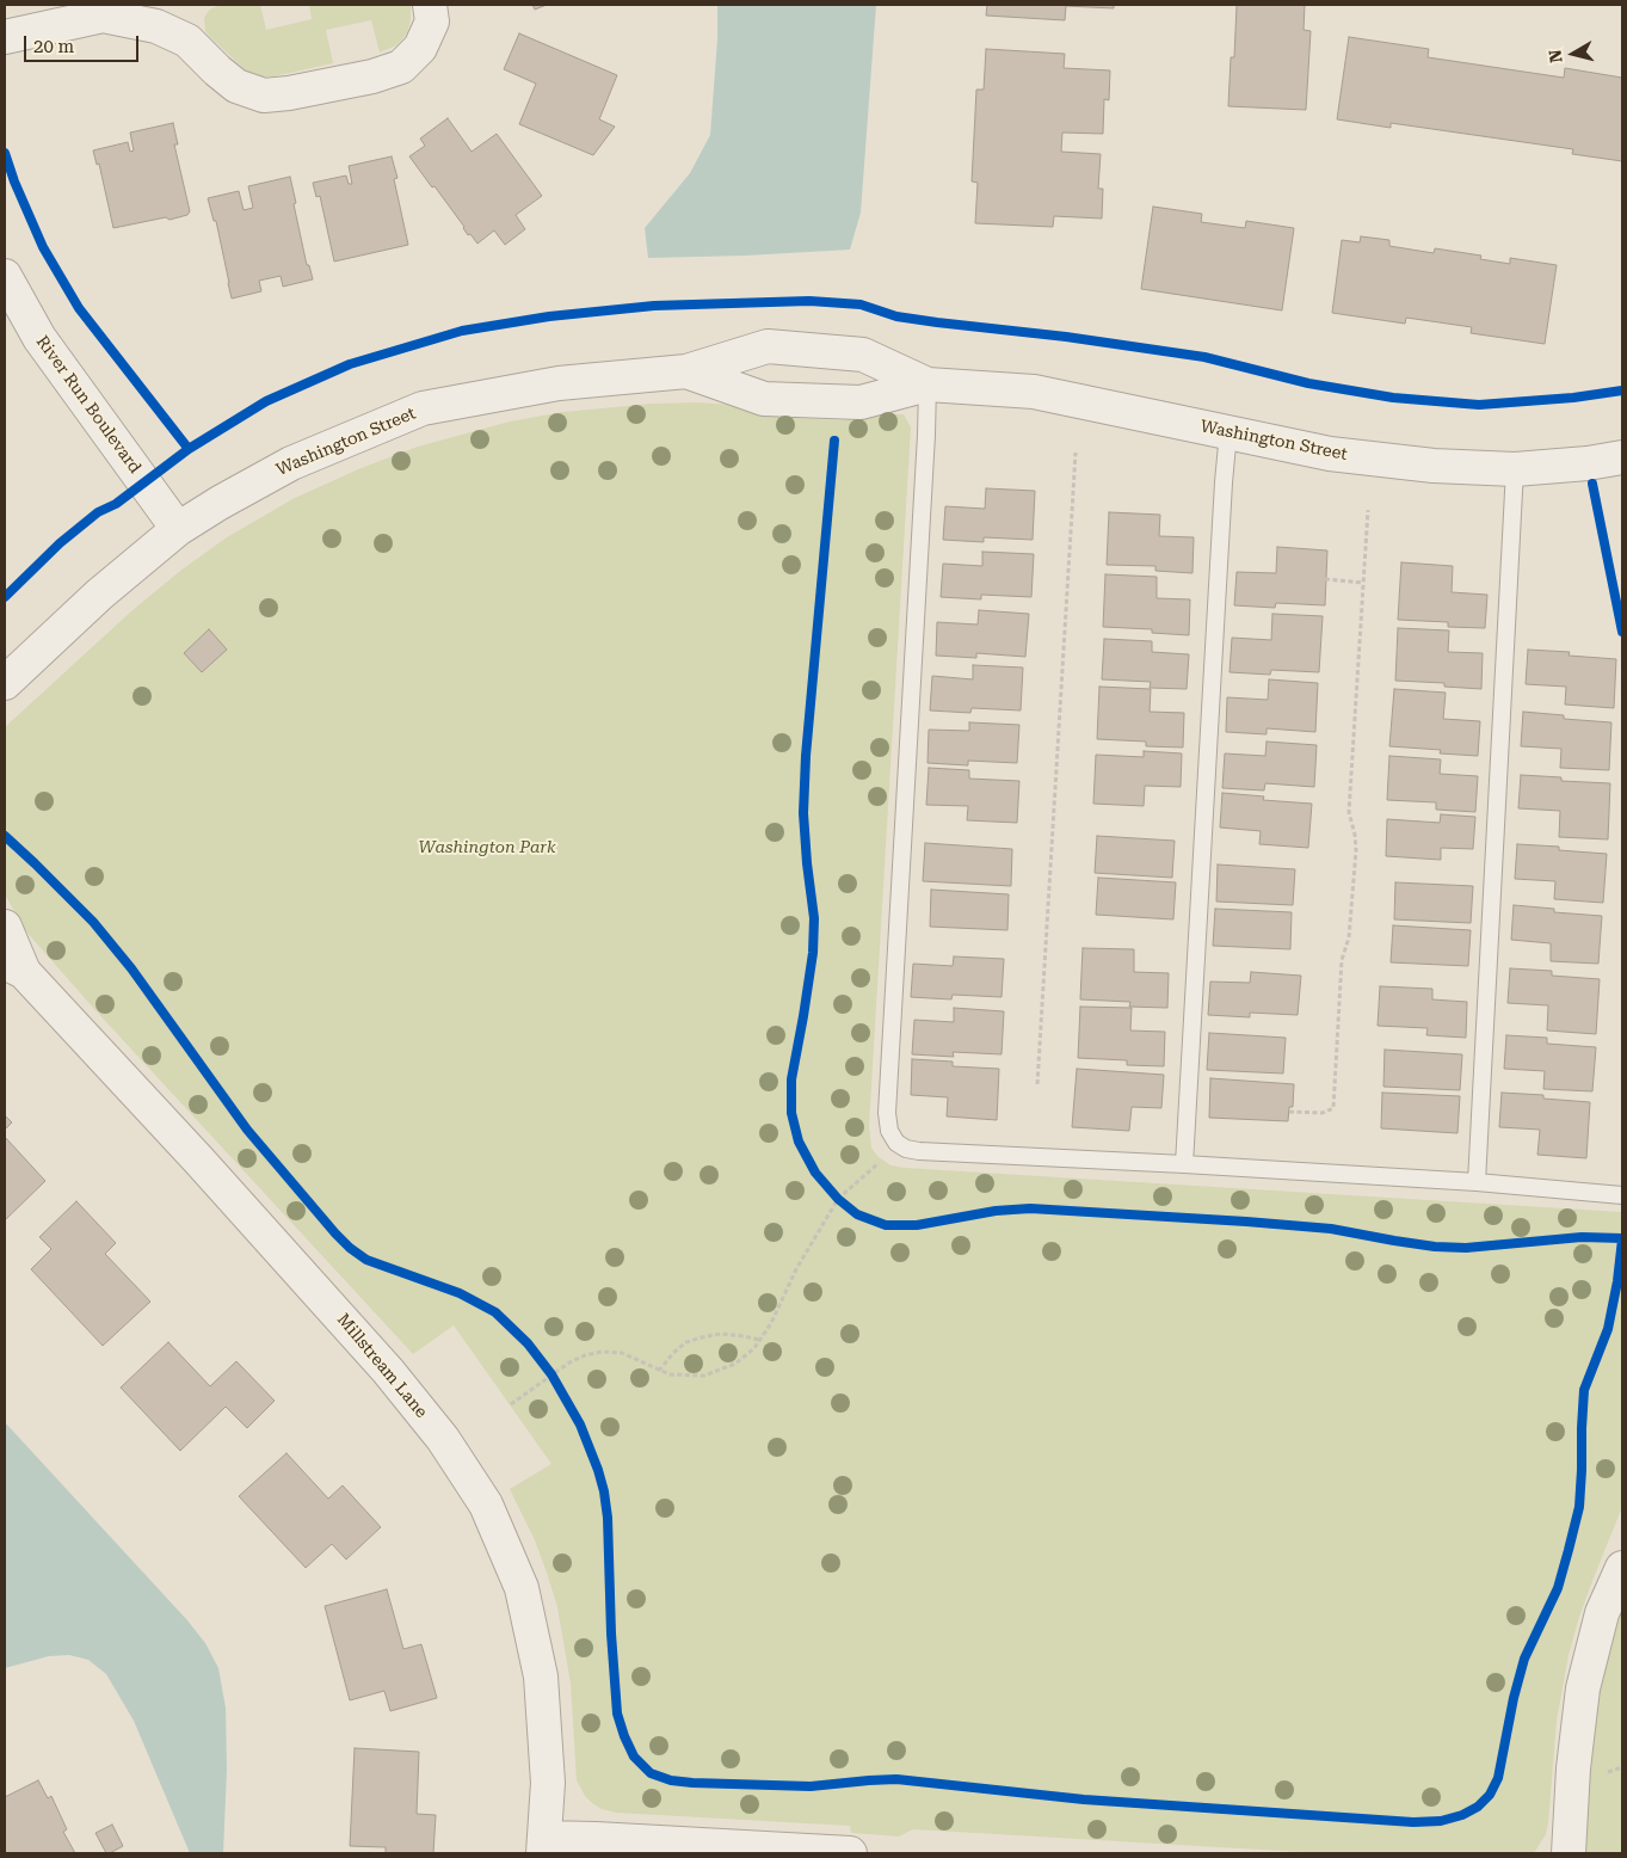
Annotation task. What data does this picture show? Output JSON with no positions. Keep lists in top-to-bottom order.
{
  "streets": {
    "street": ["River Run Boulevard", "Washington Street", "Millstream Lane"]
  },
  "crossings": [
    ["River Run Boulevard", "Washington Street"]
  ],
  "parks": ["Washington Park"],
  "scale_bar": "20 m",
  "north": "left"
}
